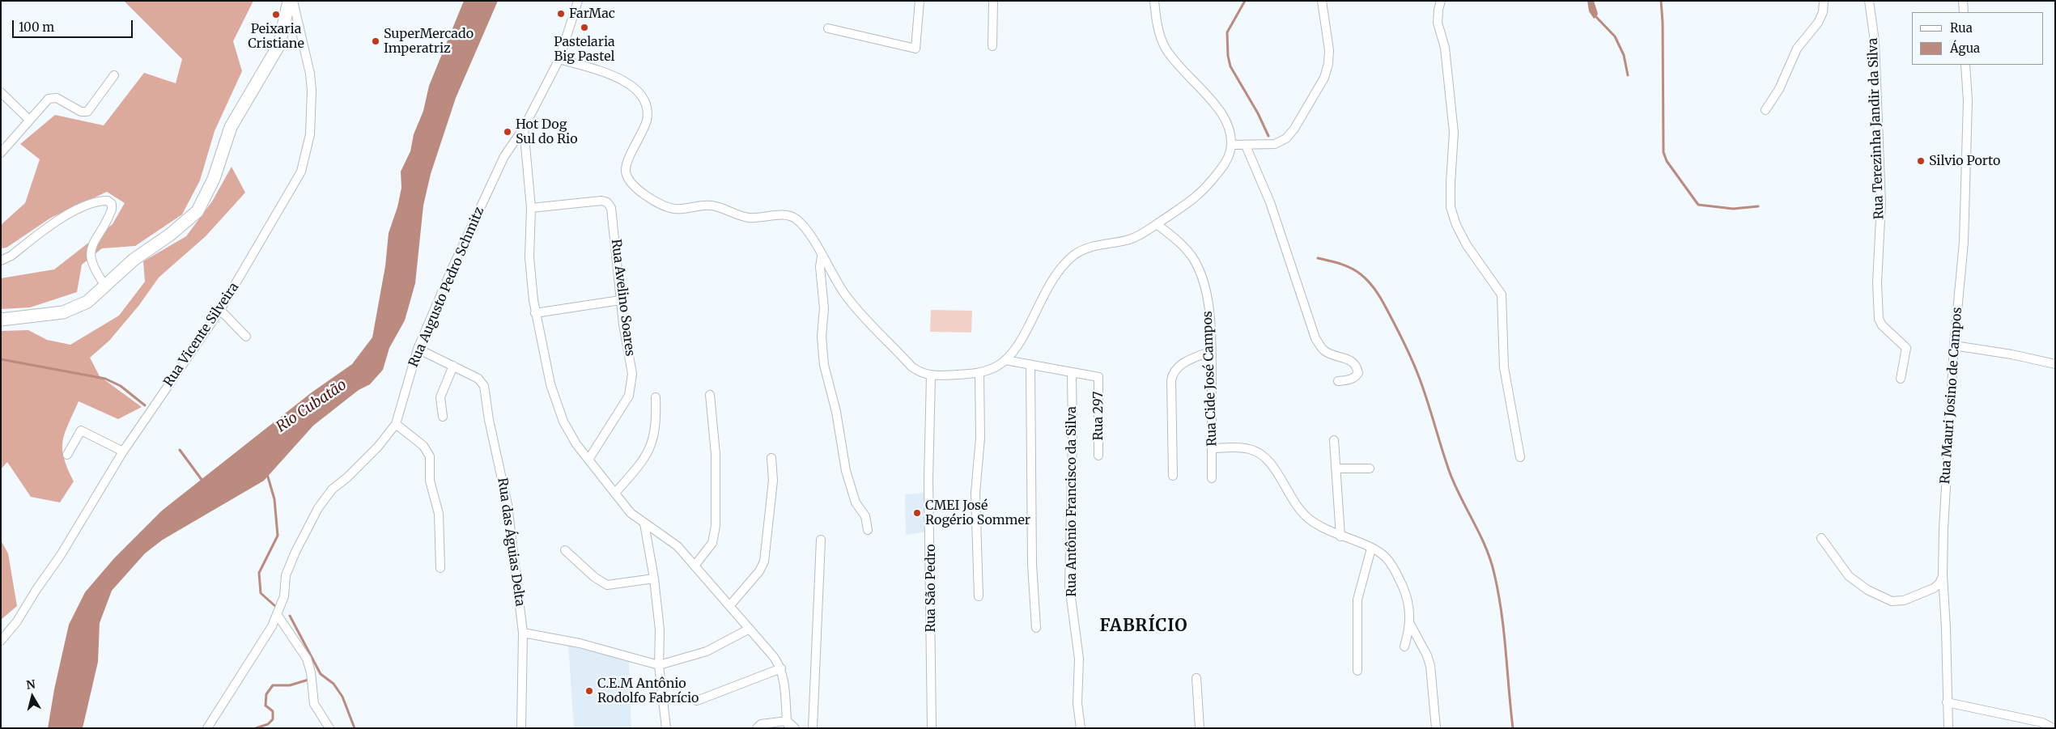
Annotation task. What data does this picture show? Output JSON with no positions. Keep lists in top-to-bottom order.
{
  "streets": {
    "street": [
      "Rua Terezinha Jandir da Silva",
      "Rua Augusto Pedro Schmitz",
      "Rua Avelino Soares",
      "Rua Vicente Silveira",
      "Rua Cide José Campos",
      "Rua Mauri Josino de Campos",
      "Rua 297",
      "Rua Antônio Francisco da Silva",
      "Rua das Águias Delta",
      "Rua São Pedro"
    ]
  },
  "crossings": [
    ["Rua Augusto Pedro Schmitz", "Rua das Águias Delta"],
    ["Rua 297", "Rua Antônio Francisco da Silva"]
  ],
  "districts": ["FABRÍCIO"],
  "water": ["Rio Cubatão"],
  "places": [
    "FarMac",
    "Peixaria Cristiane",
    "Pastelaria Big Pastel",
    "SuperMercado Imperatriz",
    "Hot Dog Sul do Rio",
    "Silvio Porto",
    "CMEI José Rogério Sommer",
    "C.E.M Antônio Rodolfo Fabrício"
  ],
  "legend": ["Rua", "Água"],
  "scale_bar": "100 m",
  "north": "top"
}
